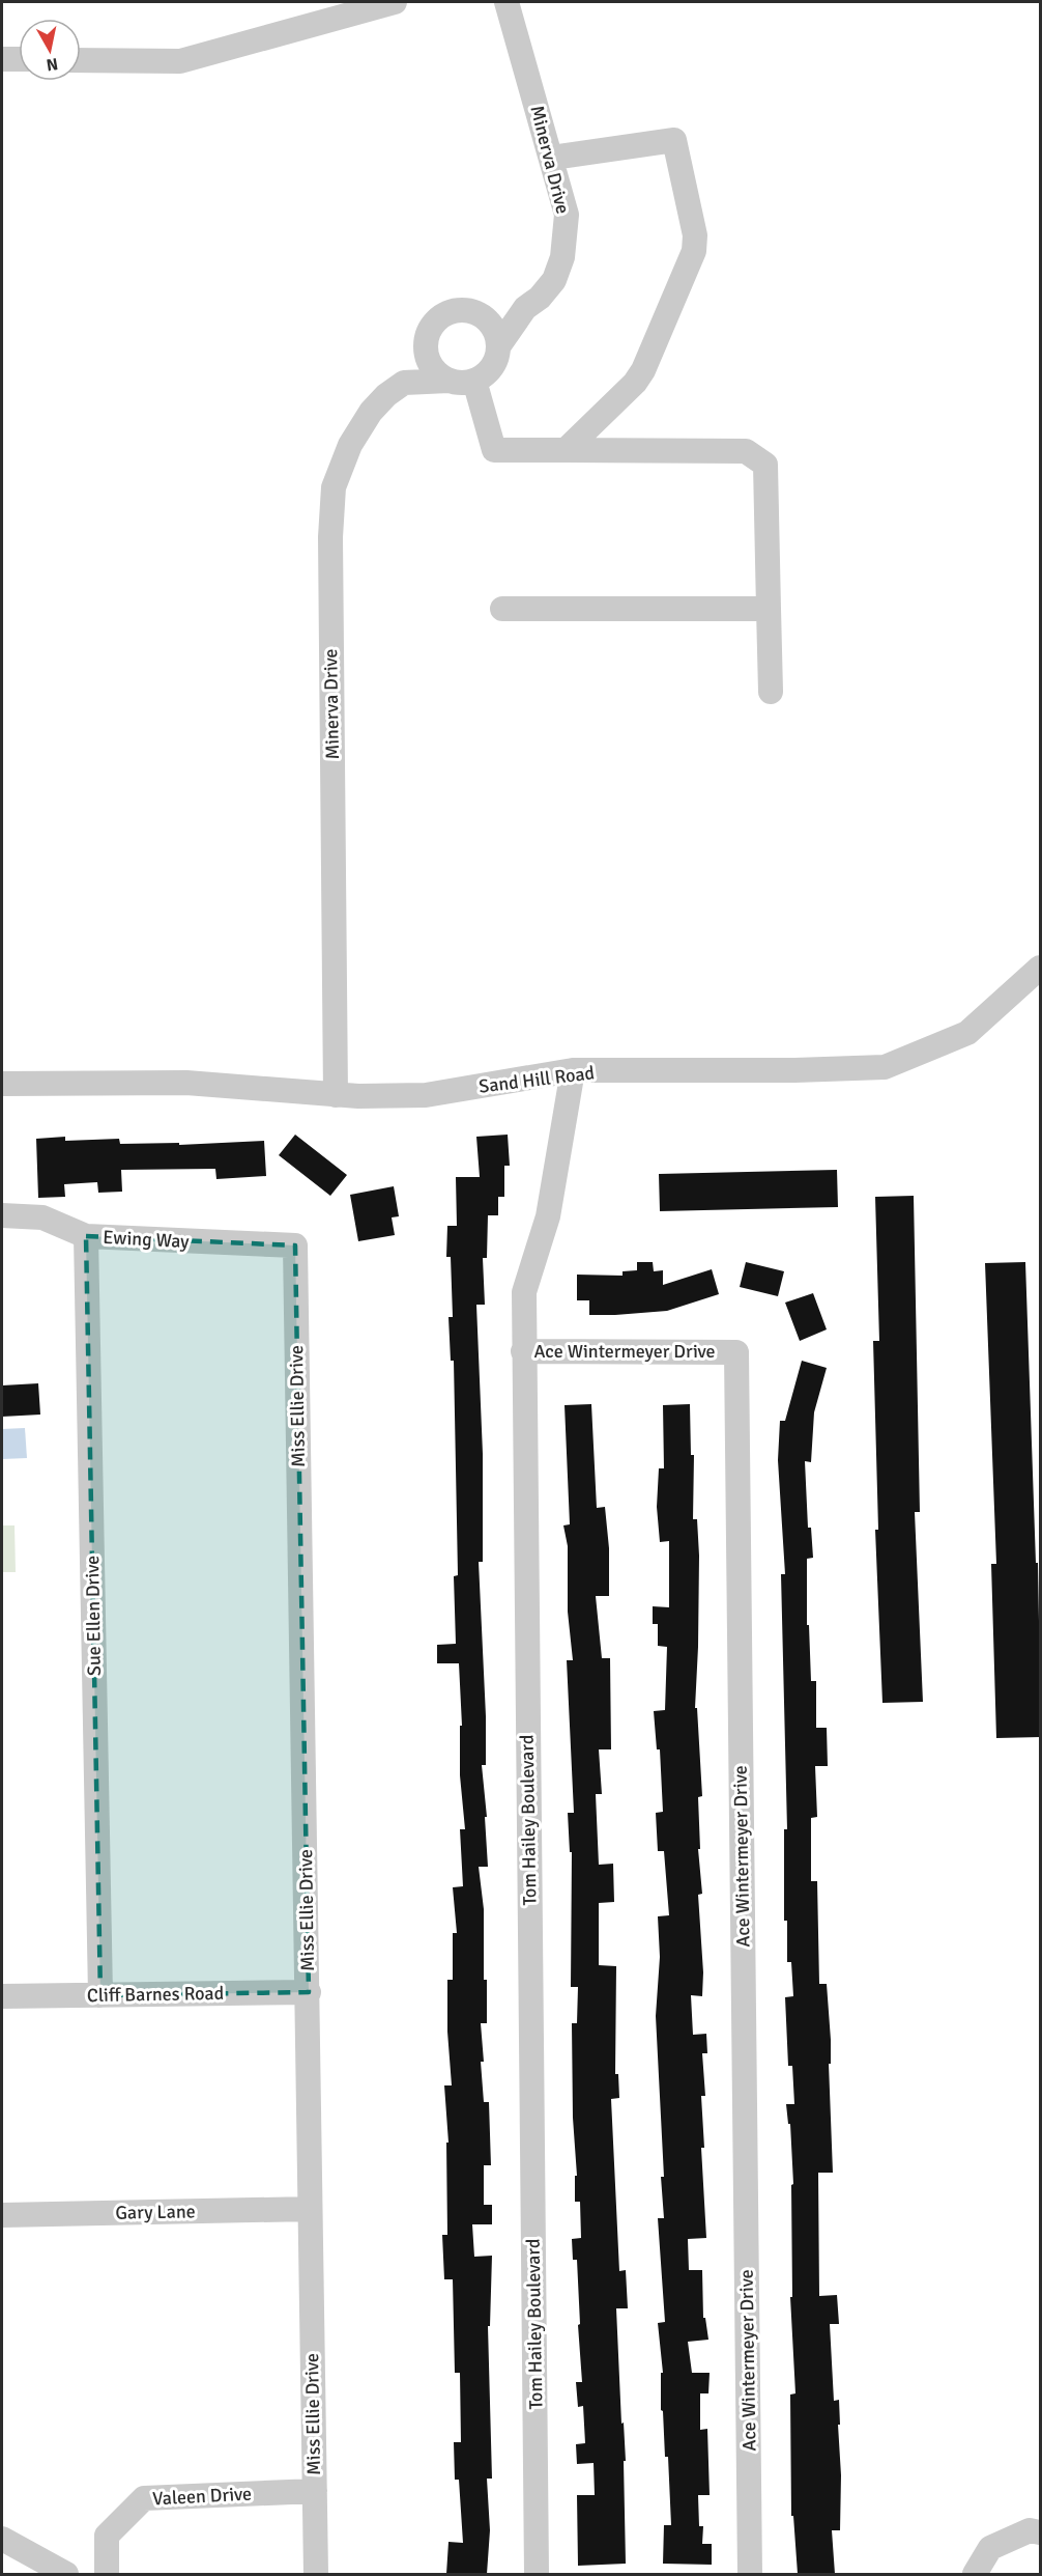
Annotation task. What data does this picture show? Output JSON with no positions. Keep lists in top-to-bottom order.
{
  "streets": {
    "street": [
      "Minerva Drive",
      "Sand Hill Road",
      "Ewing Way",
      "Ace Wintermeyer Drive",
      "Miss Ellie Drive",
      "Sue Ellen Drive",
      "Tom Hailey Boulevard",
      "Cliff Barnes Road",
      "Gary Lane",
      "Valeen Drive"
    ]
  },
  "crossings": [
    ["Minerva Drive", "Sand Hill Road"],
    ["Sand Hill Road", "Tom Hailey Boulevard"],
    ["Ewing Way", "Miss Ellie Drive"],
    ["Ewing Way", "Sue Ellen Drive"],
    ["Ace Wintermeyer Drive", "Tom Hailey Boulevard"],
    ["Miss Ellie Drive", "Cliff Barnes Road"],
    ["Miss Ellie Drive", "Gary Lane"],
    ["Miss Ellie Drive", "Valeen Drive"],
    ["Sue Ellen Drive", "Cliff Barnes Road"]
  ],
  "north": "bottom"
}
